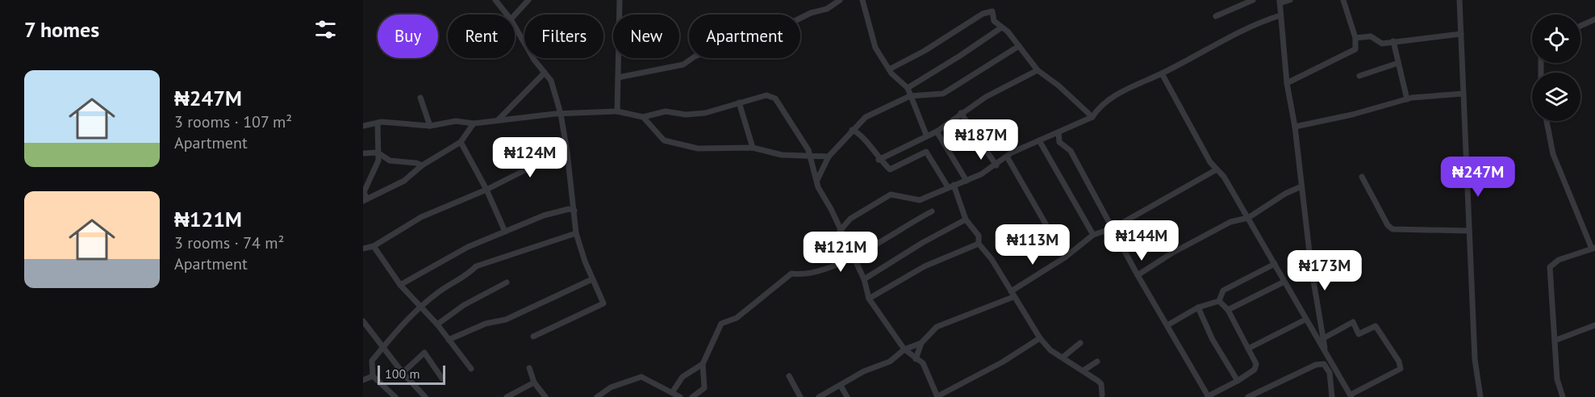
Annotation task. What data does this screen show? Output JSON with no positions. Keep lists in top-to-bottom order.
{
  "scale_bar": "100 m",
  "page": {
    "heading": "7 homes",
    "chip": [
      "Buy",
      "Rent",
      "Filters",
      "New",
      "Apartment"
    ],
    "list": [
      {
        "name": "₦247M",
        "note": "3 rooms · 107 m² · Apartment"
      },
      {
        "name": "₦121M",
        "note": "3 rooms · 74 m² · Apartment"
      }
    ],
    "price": [
      "₦187M",
      "₦124M",
      "₦247M",
      "₦144M",
      "₦113M",
      "₦121M",
      "₦173M"
    ],
    "scale": "100 m"
  }
}
